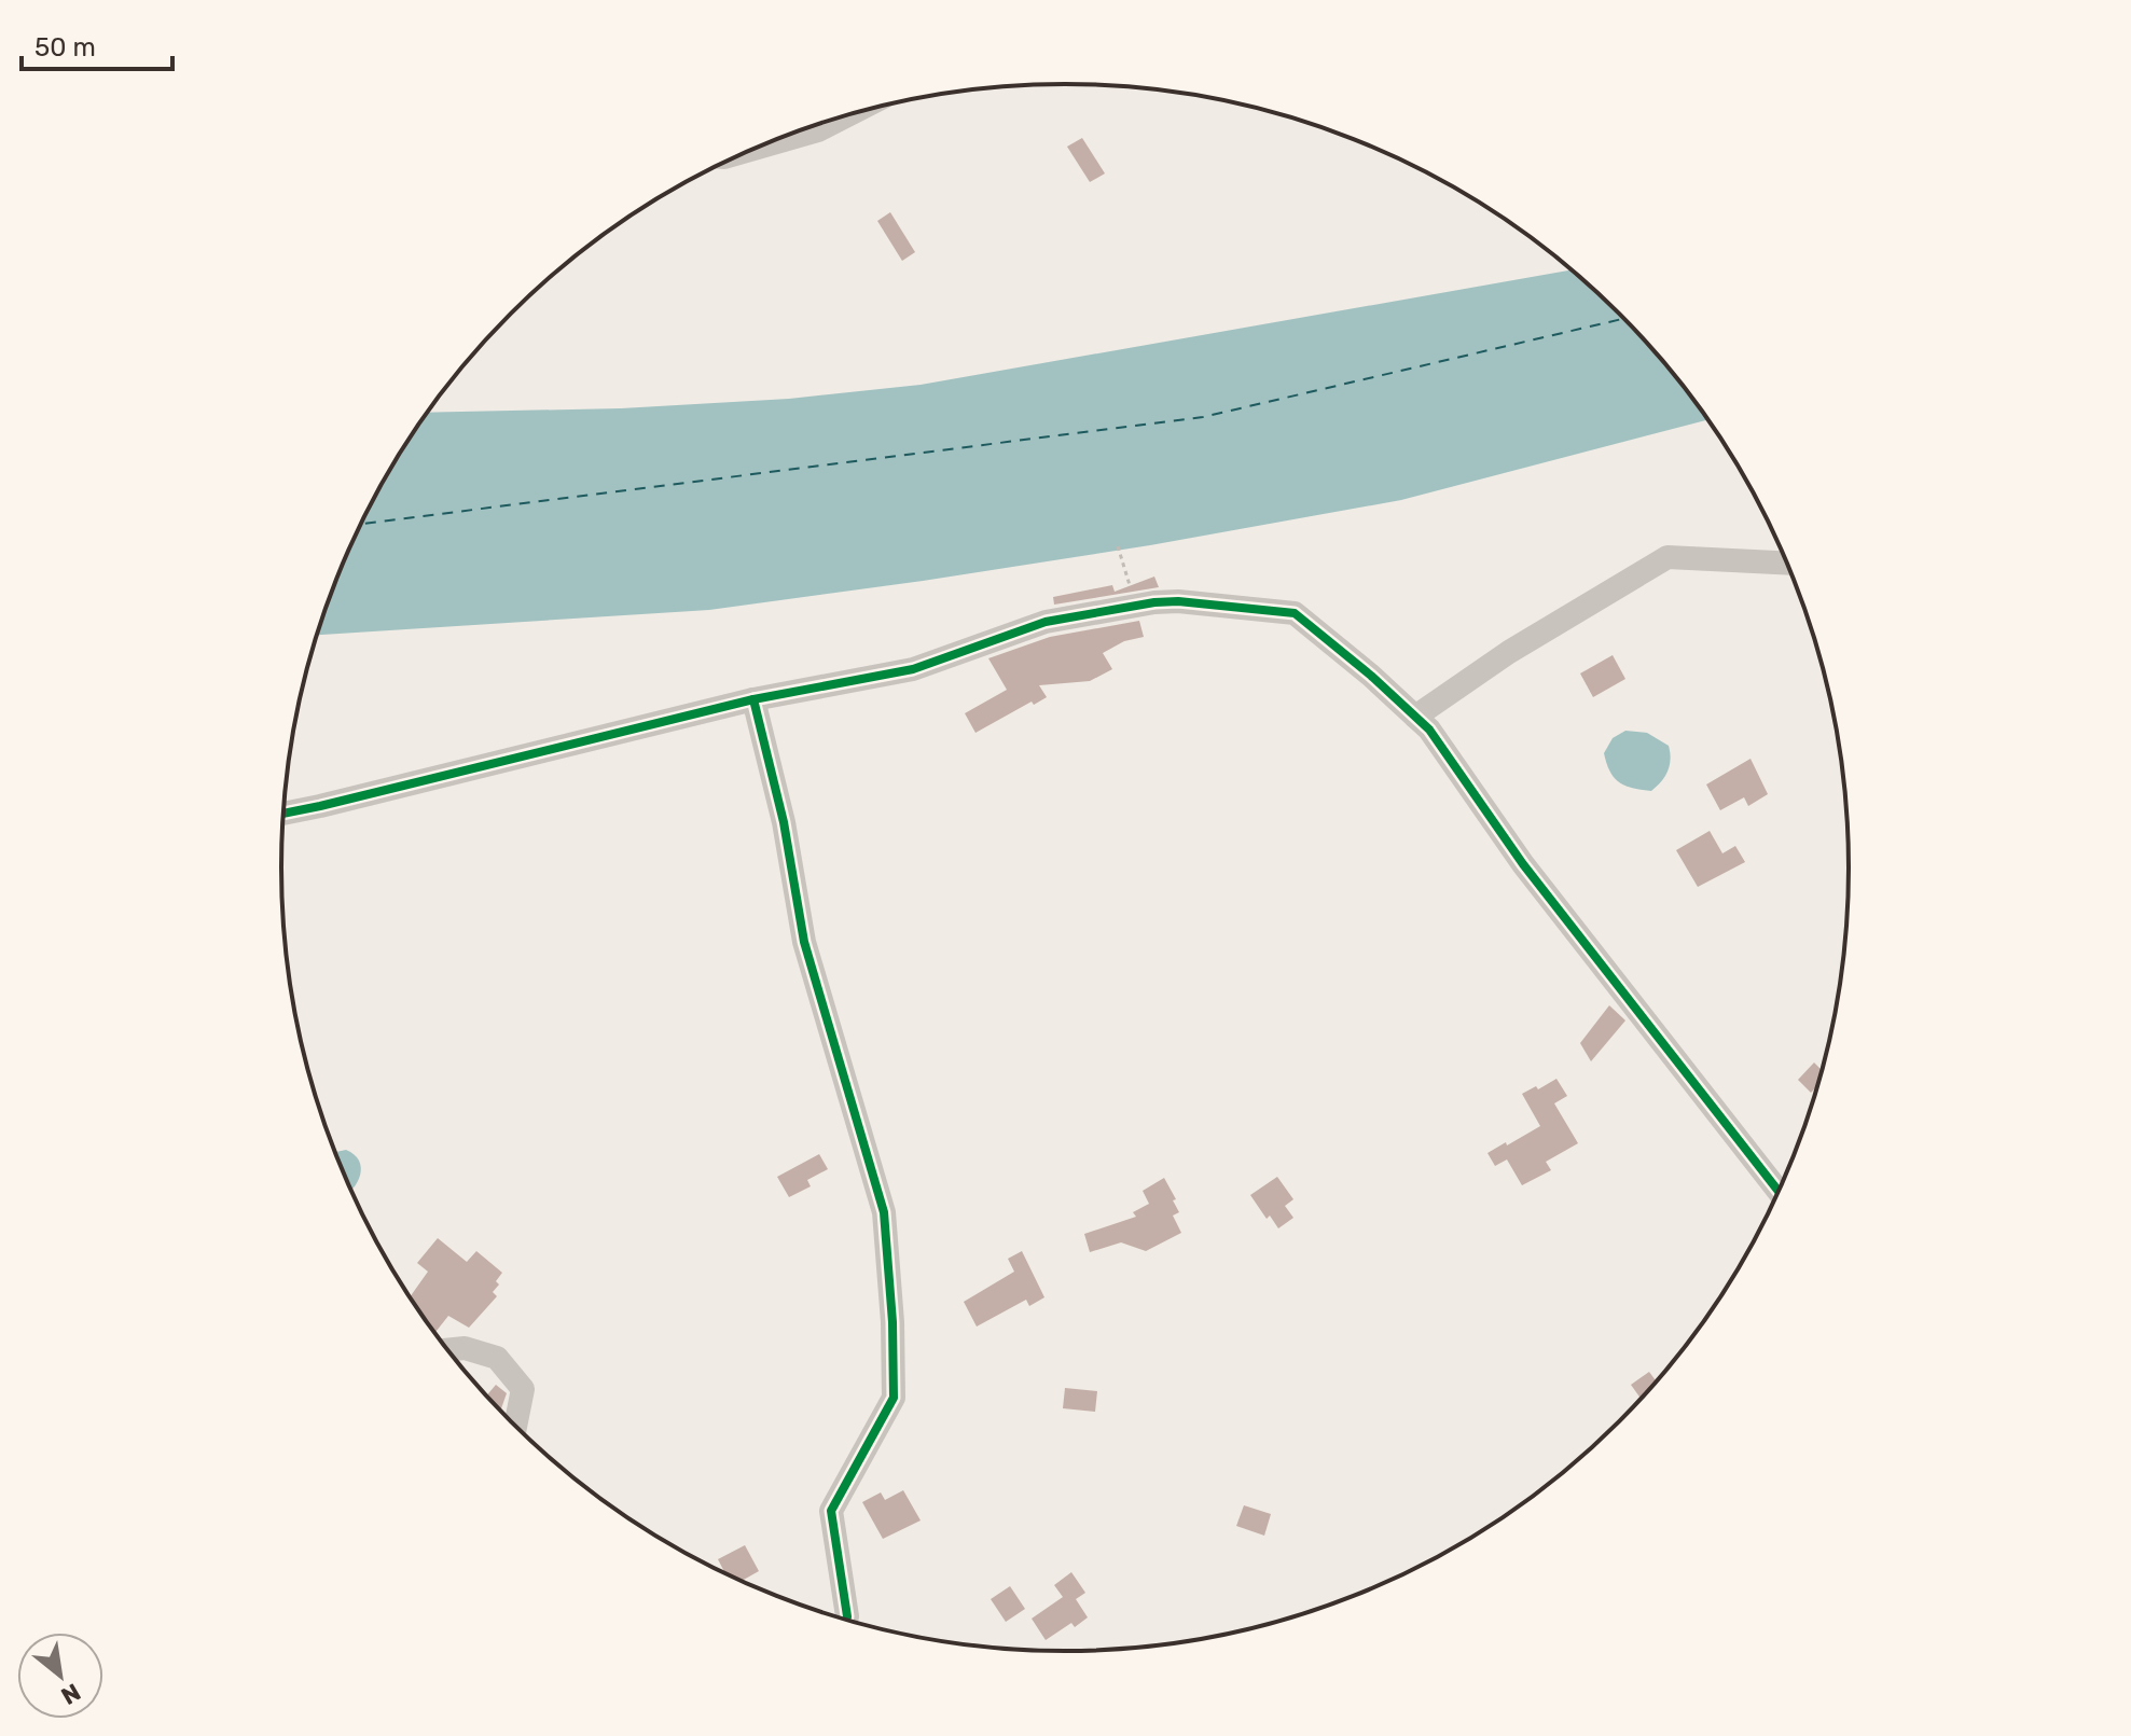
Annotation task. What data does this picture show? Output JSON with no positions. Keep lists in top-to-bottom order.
{
  "scale_bar": "50 m",
  "north": "bottom right"
}
